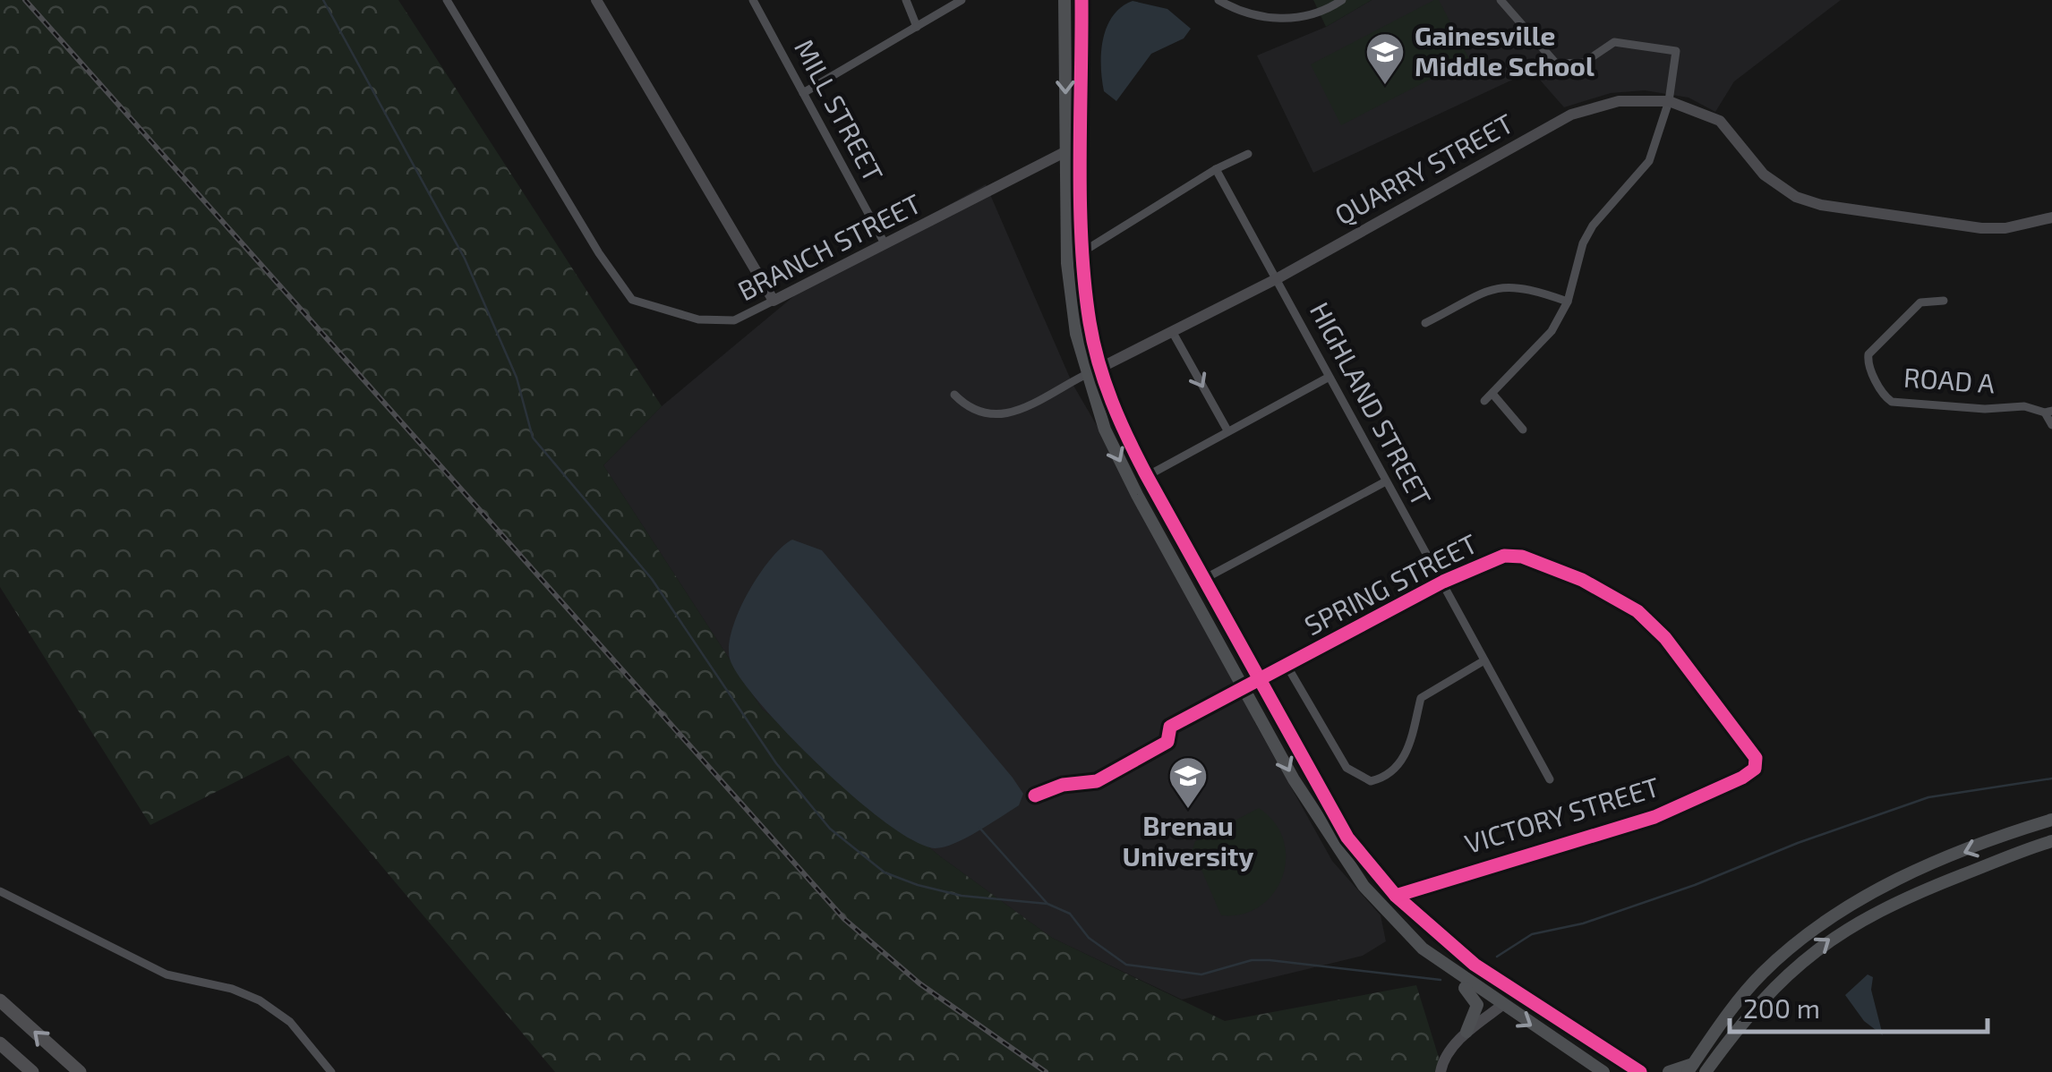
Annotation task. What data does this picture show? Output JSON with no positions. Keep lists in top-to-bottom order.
{
  "streets": {
    "street": [
      "MILL STREET",
      "QUARRY STREET",
      "BRANCH STREET",
      "ROAD A",
      "HIGHLAND STREET",
      "SPRING STREET",
      "VICTORY STREET"
    ]
  },
  "crossings": [
    ["MILL STREET", "BRANCH STREET"],
    ["QUARRY STREET", "HIGHLAND STREET"],
    ["HIGHLAND STREET", "SPRING STREET"],
    ["SPRING STREET", "VICTORY STREET"]
  ],
  "places": {
    "school or university": ["Gainesville Middle School", "Brenau University"]
  },
  "scale_bar": "200 m"
}
